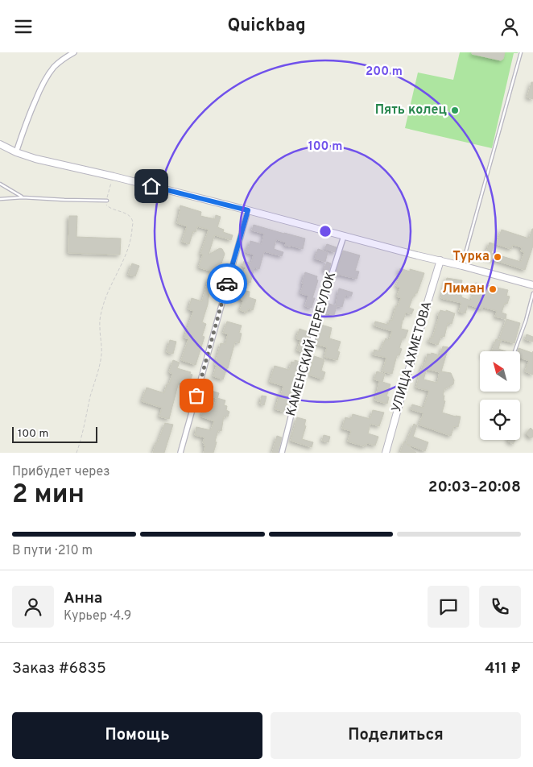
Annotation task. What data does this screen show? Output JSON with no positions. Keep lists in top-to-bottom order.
{
  "streets": {
    "street": ["КАМЕНСКИЙ ПЕРЕУЛОК", "УЛИЦА АХМЕТОВА"]
  },
  "places": ["Пять колец", "Турка", "Лиман"],
  "scale_bar": "100 m",
  "north": "top left",
  "page": {
    "header": "Quickbag",
    "scale": "100 m",
    "heading": ["2 мин", "Прибудет через", "20:03–20:08"],
    "panel": [
      "Анна",
      "Курьер · 4.9",
      "Заказ #6835",
      "411 ₽"
    ],
    "bar": "В пути · 210 m",
    "buttons": ["Помощь", "Поделиться"]
  },
  "rings": ["200 m", "100 m"]
}
